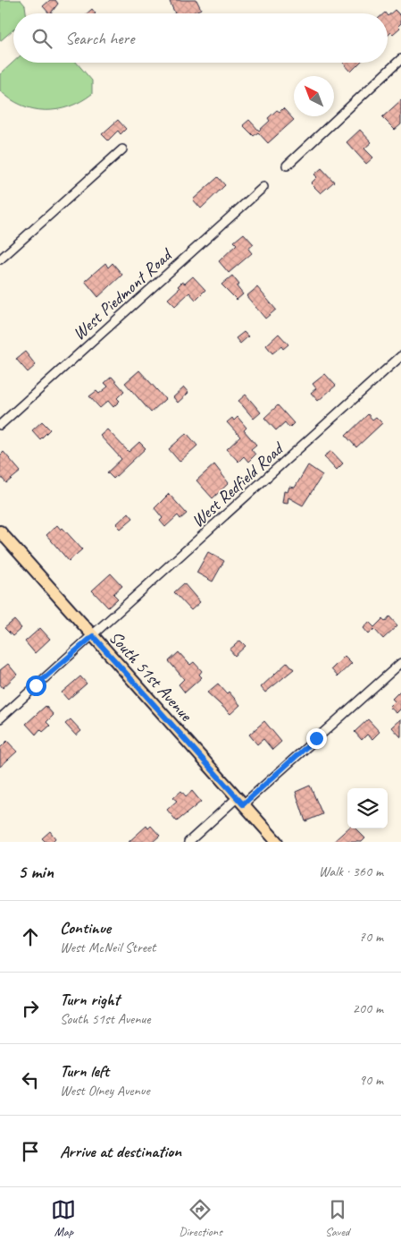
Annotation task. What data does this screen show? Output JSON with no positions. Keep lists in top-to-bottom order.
{
  "streets": {
    "main road": ["South 51st Avenue"],
    "street": ["West Piedmont Road", "West Redfield Road"]
  },
  "crossings": [
    ["West Redfield Road", "South 51st Avenue"]
  ],
  "north": "top left",
  "page": {
    "search": "Search here",
    "heading": ["5 min", "Walk · 360 m"],
    "list": [
      ["Continue", "West McNeil Street", "70 m"],
      ["Turn right", "South 51st Avenue", "200 m"],
      ["Turn left", "West Olney Avenue", "90 m"],
      "Arrive at destination"
    ],
    "nav": ["Map", "Directions", "Saved"]
  }
}
